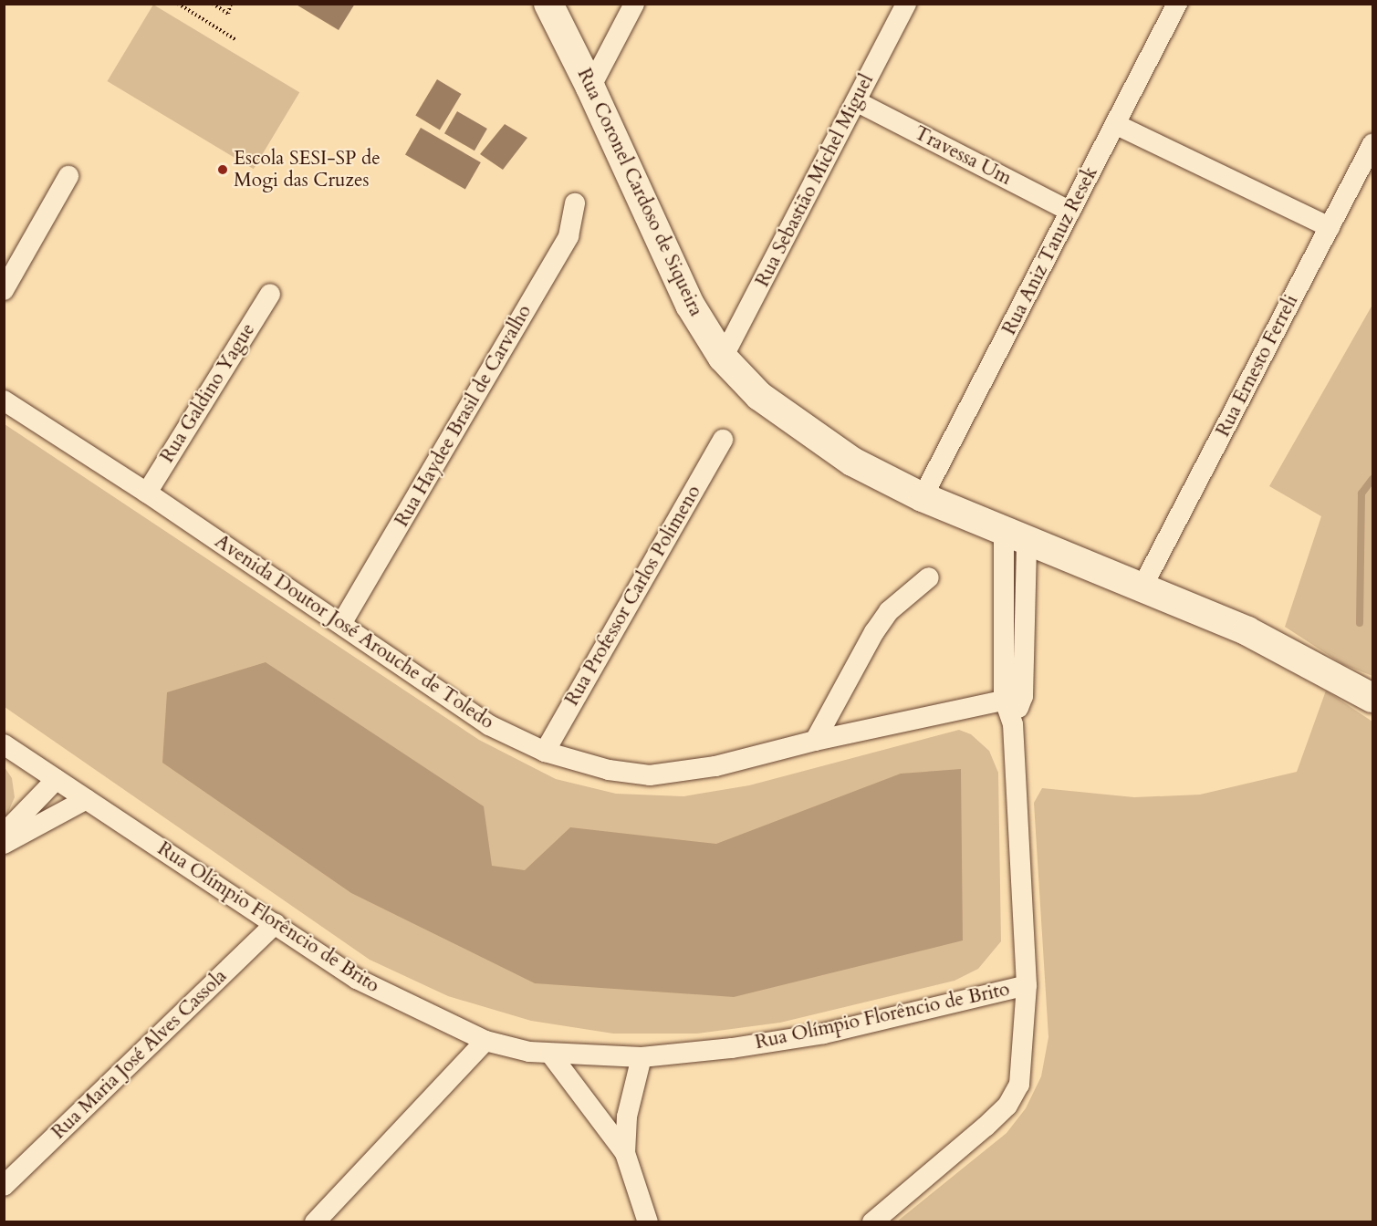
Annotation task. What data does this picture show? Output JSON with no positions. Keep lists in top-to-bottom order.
{
  "streets": {
    "main road": ["Rua Coronel Cardoso de Siqueira"],
    "street": [
      "Travessa Um",
      "Rua Sebastião Michel Miguel",
      "Rua Aniz Tanuz Resek",
      "Rua Ernesto Ferreli",
      "Rua Galdino Yague",
      "Rua Haydee Brasil de Carvalho",
      "Rua Professor Carlos Polimeno",
      "Avenida Doutor José Arouche de Toledo",
      "Rua Olímpio Florêncio de Brito",
      "Rua Maria José Alves Cassola"
    ]
  },
  "crossings": [
    ["Travessa Um", "Rua Sebastião Michel Miguel"],
    ["Travessa Um", "Rua Aniz Tanuz Resek"],
    ["Rua Sebastião Michel Miguel", "Rua Coronel Cardoso de Siqueira"],
    ["Rua Coronel Cardoso de Siqueira", "Rua Aniz Tanuz Resek"],
    ["Rua Coronel Cardoso de Siqueira", "Rua Ernesto Ferreli"],
    ["Rua Galdino Yague", "Avenida Doutor José Arouche de Toledo"],
    ["Rua Haydee Brasil de Carvalho", "Avenida Doutor José Arouche de Toledo"],
    ["Rua Professor Carlos Polimeno", "Avenida Doutor José Arouche de Toledo"],
    ["Rua Olímpio Florêncio de Brito", "Rua Maria José Alves Cassola"]
  ],
  "places": ["Escola SESI-SP de Mogi das Cruzes"]
}
